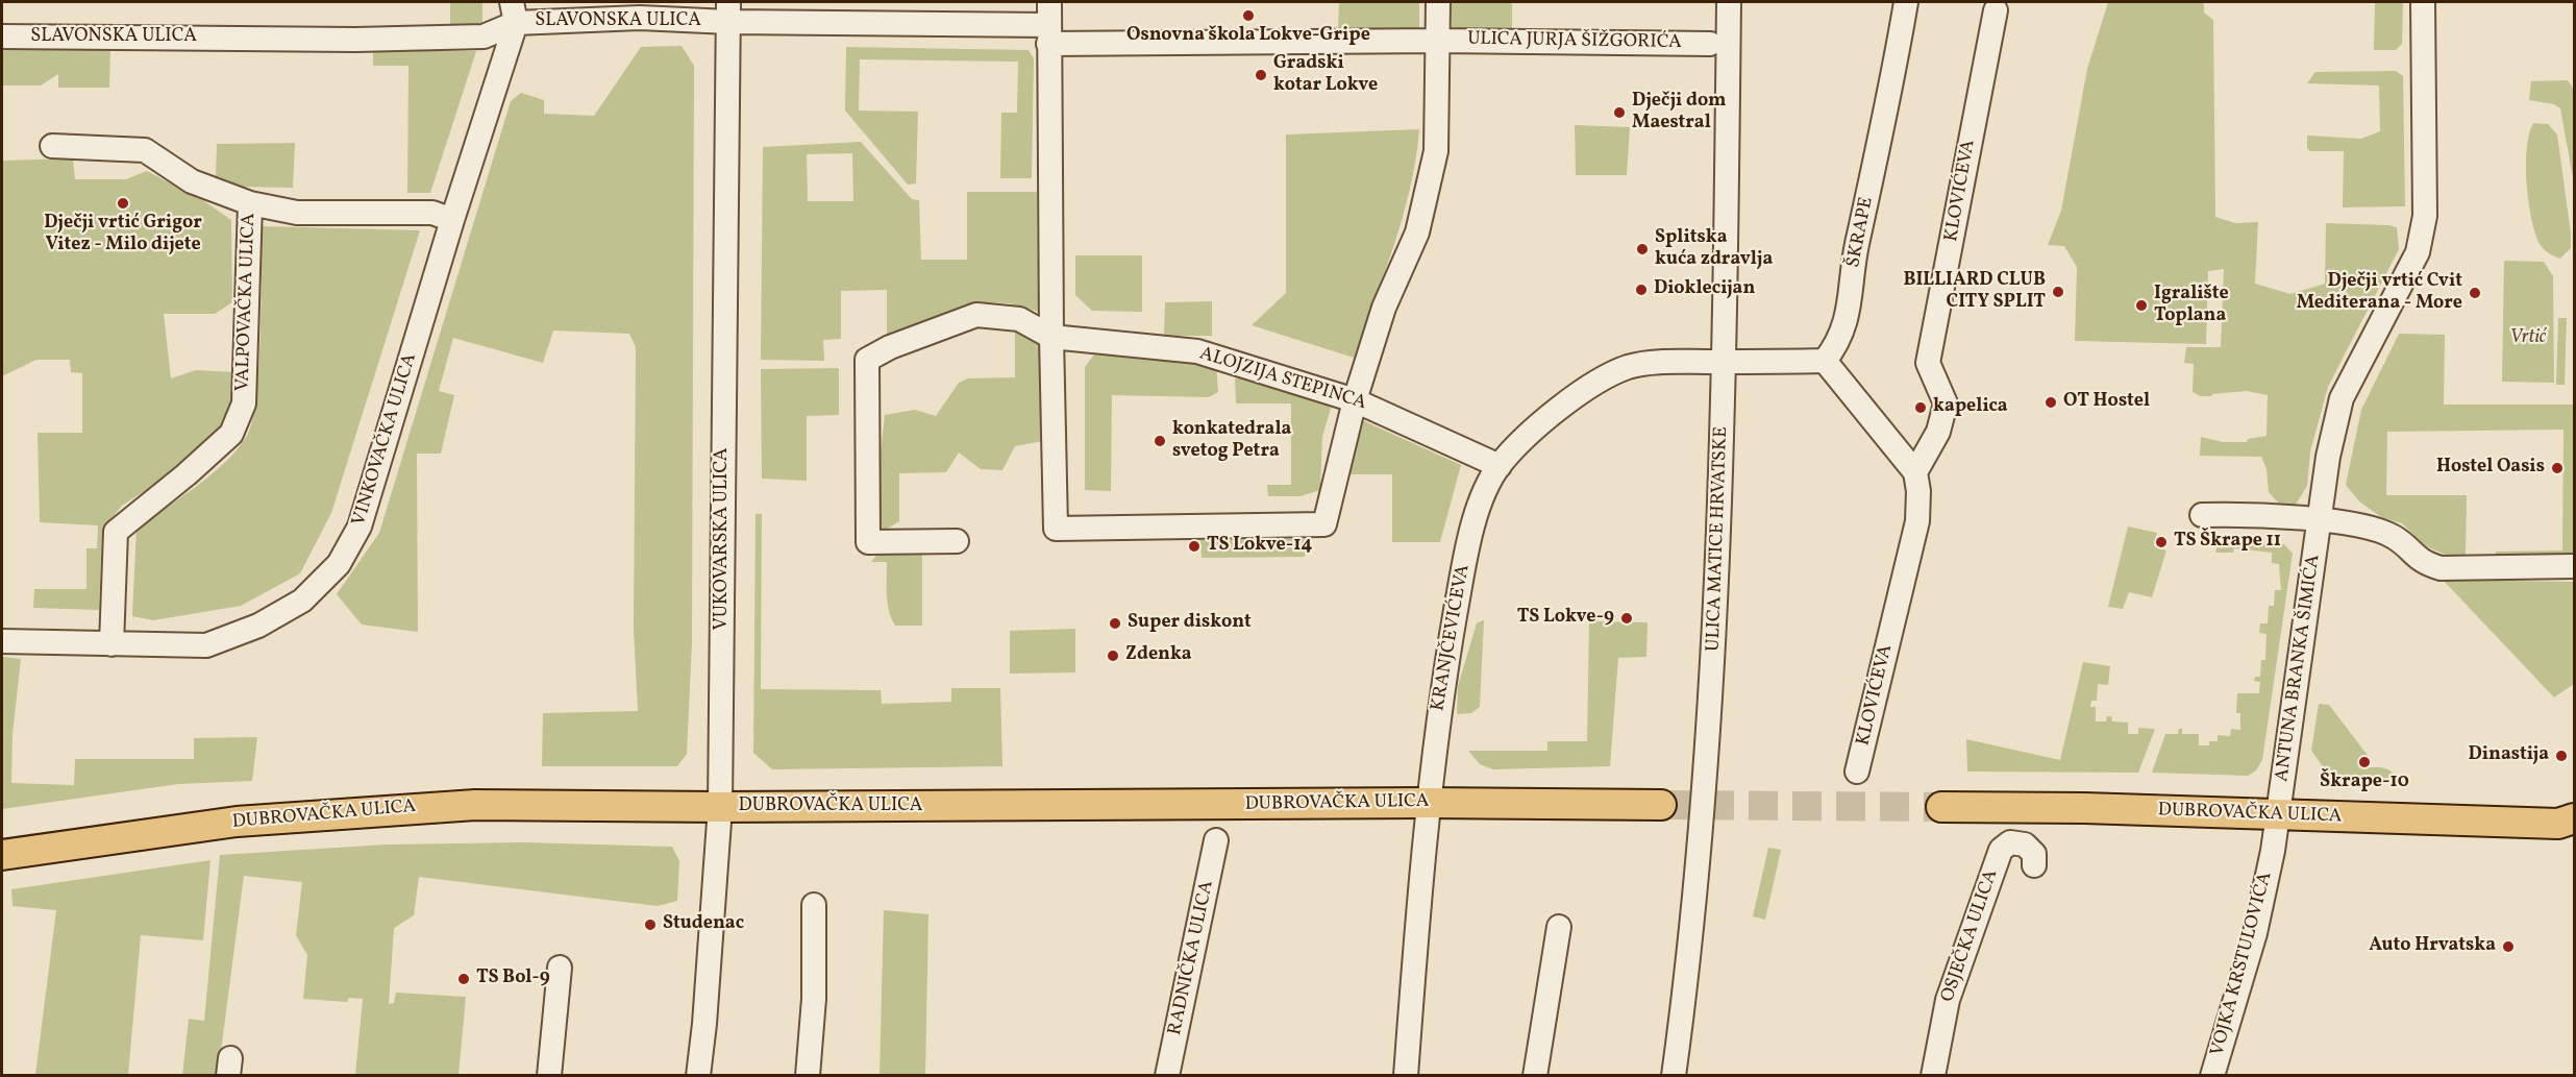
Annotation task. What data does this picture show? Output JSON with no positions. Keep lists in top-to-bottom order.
{
  "streets": {
    "main road": ["DUBROVAČKA ULICA"],
    "street": [
      "SLAVONSKA ULICA",
      "ULICA JURJA ŠIŽGORIĆA",
      "KLOVIĆEVA",
      "ŠKRAPE",
      "VALPOVAČKA ULICA",
      "ALOJZIJA STEPINCA",
      "VINKOVAČKA ULICA",
      "VUKOVARSKA ULICA",
      "ULICA MATICE HRVATSKE",
      "KRANJČEVIĆEVA",
      "ANTUNA BRANKA ŠIMIĆA",
      "OSJEČKA ULICA",
      "RADNIČKA ULICA",
      "VOJKA KRSTULOVIĆA"
    ]
  },
  "crossings": [
    ["SLAVONSKA ULICA", "ULICA JURJA ŠIŽGORIĆA"],
    ["SLAVONSKA ULICA", "VINKOVAČKA ULICA"],
    ["SLAVONSKA ULICA", "VUKOVARSKA ULICA"],
    ["VALPOVAČKA ULICA", "VINKOVAČKA ULICA"],
    ["ALOJZIJA STEPINCA", "KRANJČEVIĆEVA"],
    ["VUKOVARSKA ULICA", "DUBROVAČKA ULICA"],
    ["ULICA MATICE HRVATSKE", "KRANJČEVIĆEVA"],
    ["KRANJČEVIĆEVA", "DUBROVAČKA ULICA"],
    ["ANTUNA BRANKA ŠIMIĆA", "DUBROVAČKA ULICA"],
    ["ANTUNA BRANKA ŠIMIĆA", "VOJKA KRSTULOVIĆA"],
    ["DUBROVAČKA ULICA", "VOJKA KRSTULOVIĆA"]
  ],
  "parks": ["Vrtić"],
  "places": [
    "Osnovna škola Lokve-Gripe",
    "Gradski kotar Lokve",
    "Dječji dom Maestral",
    "Dječji vrtić Grigor Vitez - Milo dijete",
    "Splitska kuća zdravlja",
    "Dioklecijan",
    "BILLIARD CLUB CITY SPLIT",
    "Dječji vrtić Cvit Mediterana - More",
    "Igralište Toplana",
    "OT Hostel",
    "kapelica",
    "konkatedrala svetog Petra",
    "Hostel Oasis",
    "TS Škrape 11",
    "TS Lokve-14",
    "TS Lokve-9",
    "Super diskont",
    "Zdenka",
    "Dinastija",
    "Škrape-10",
    "Studenac",
    "Auto Hrvatska",
    "TS Bol-9"
  ]
}
